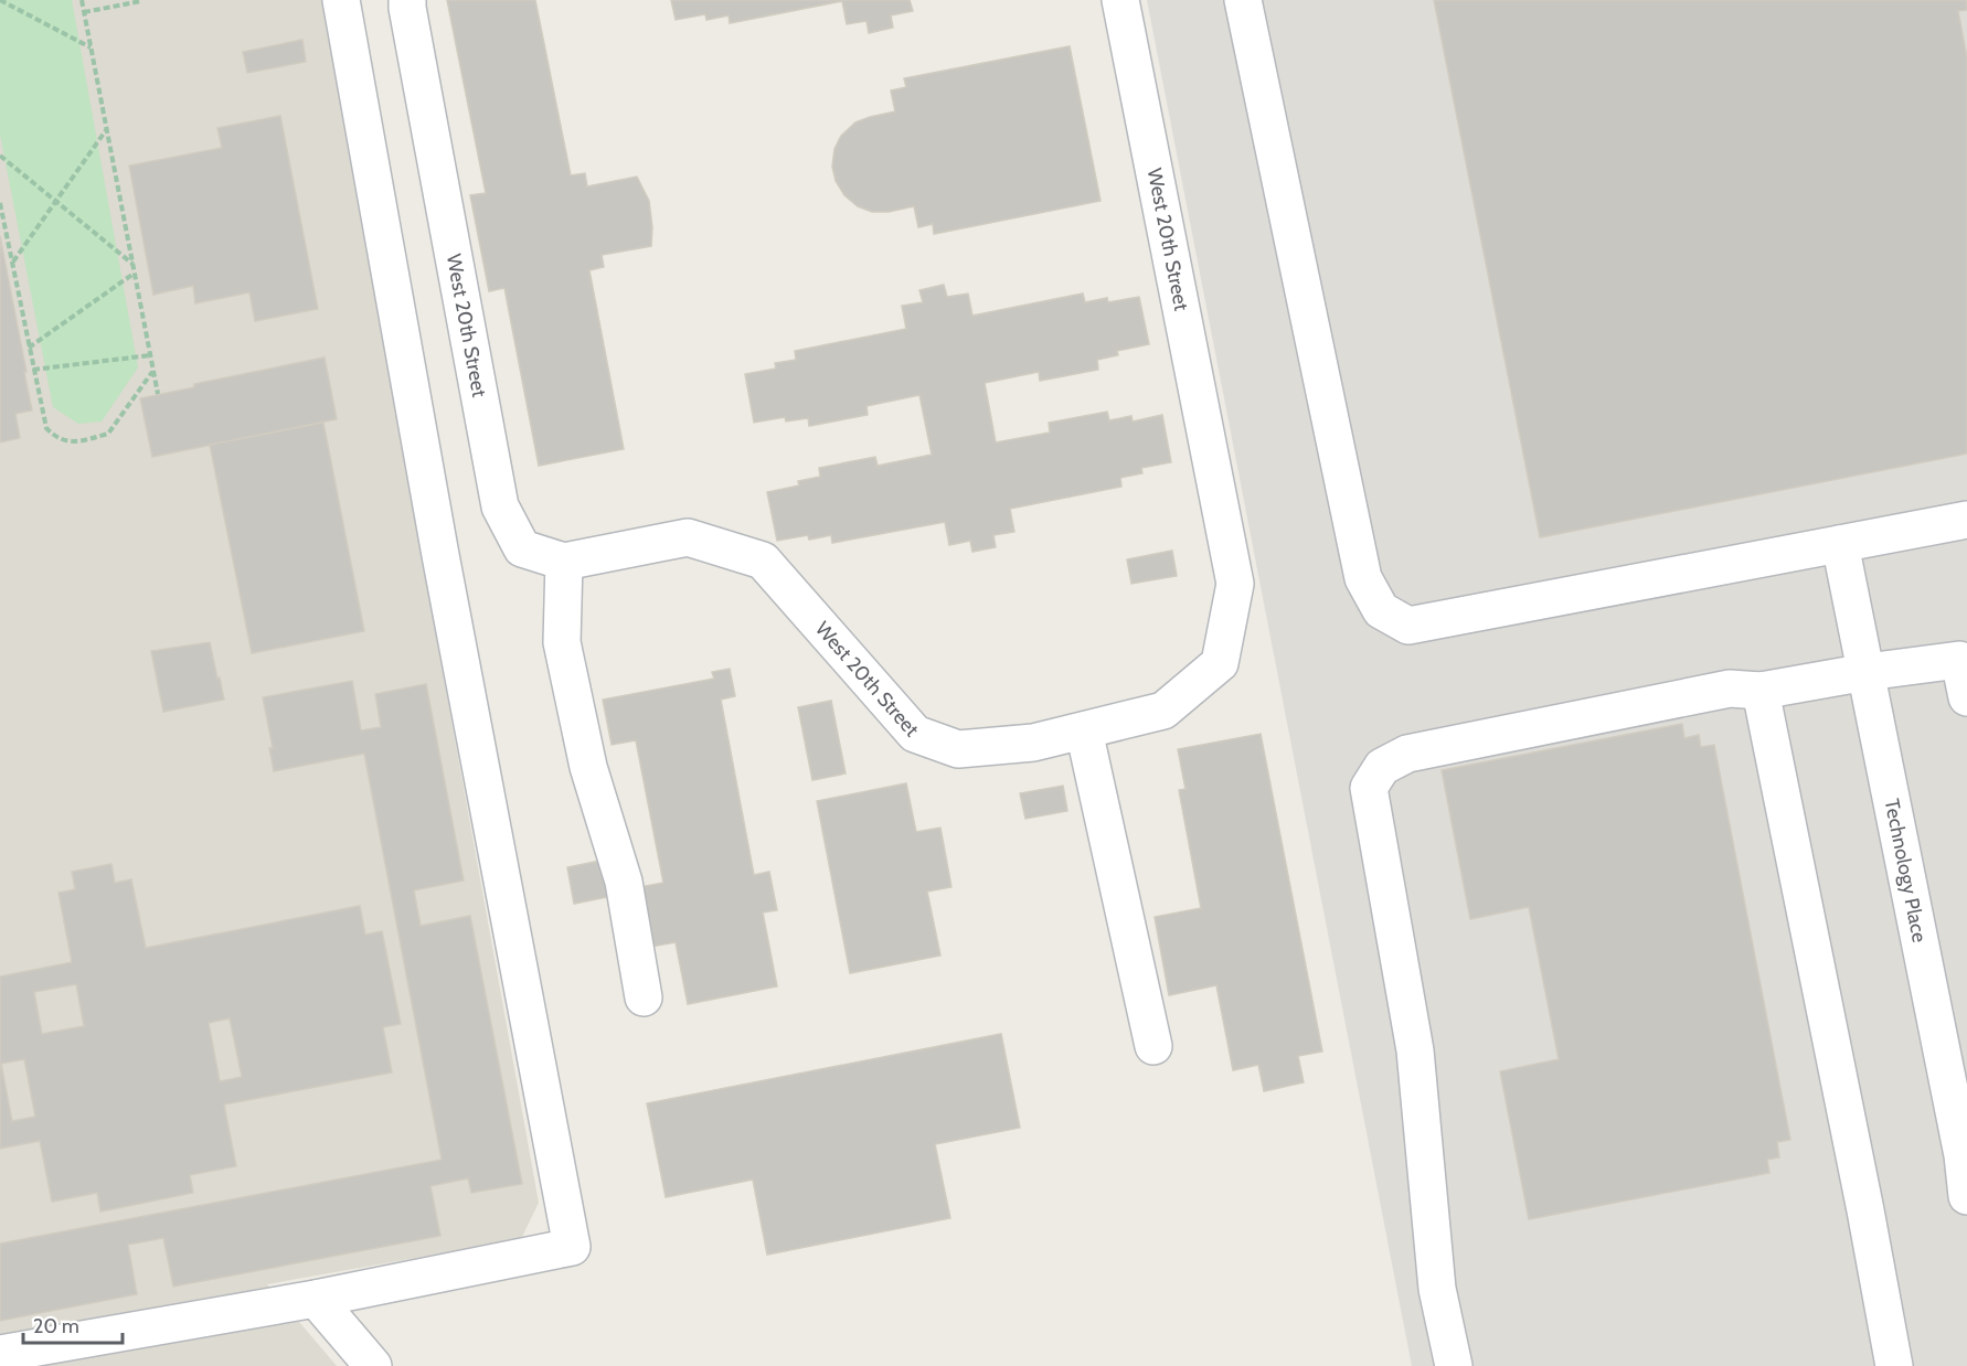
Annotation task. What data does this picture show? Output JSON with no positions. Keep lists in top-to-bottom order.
{
  "streets": {
    "street": ["West 20th Street", "Technology Place"]
  },
  "scale_bar": "20 m"
}
